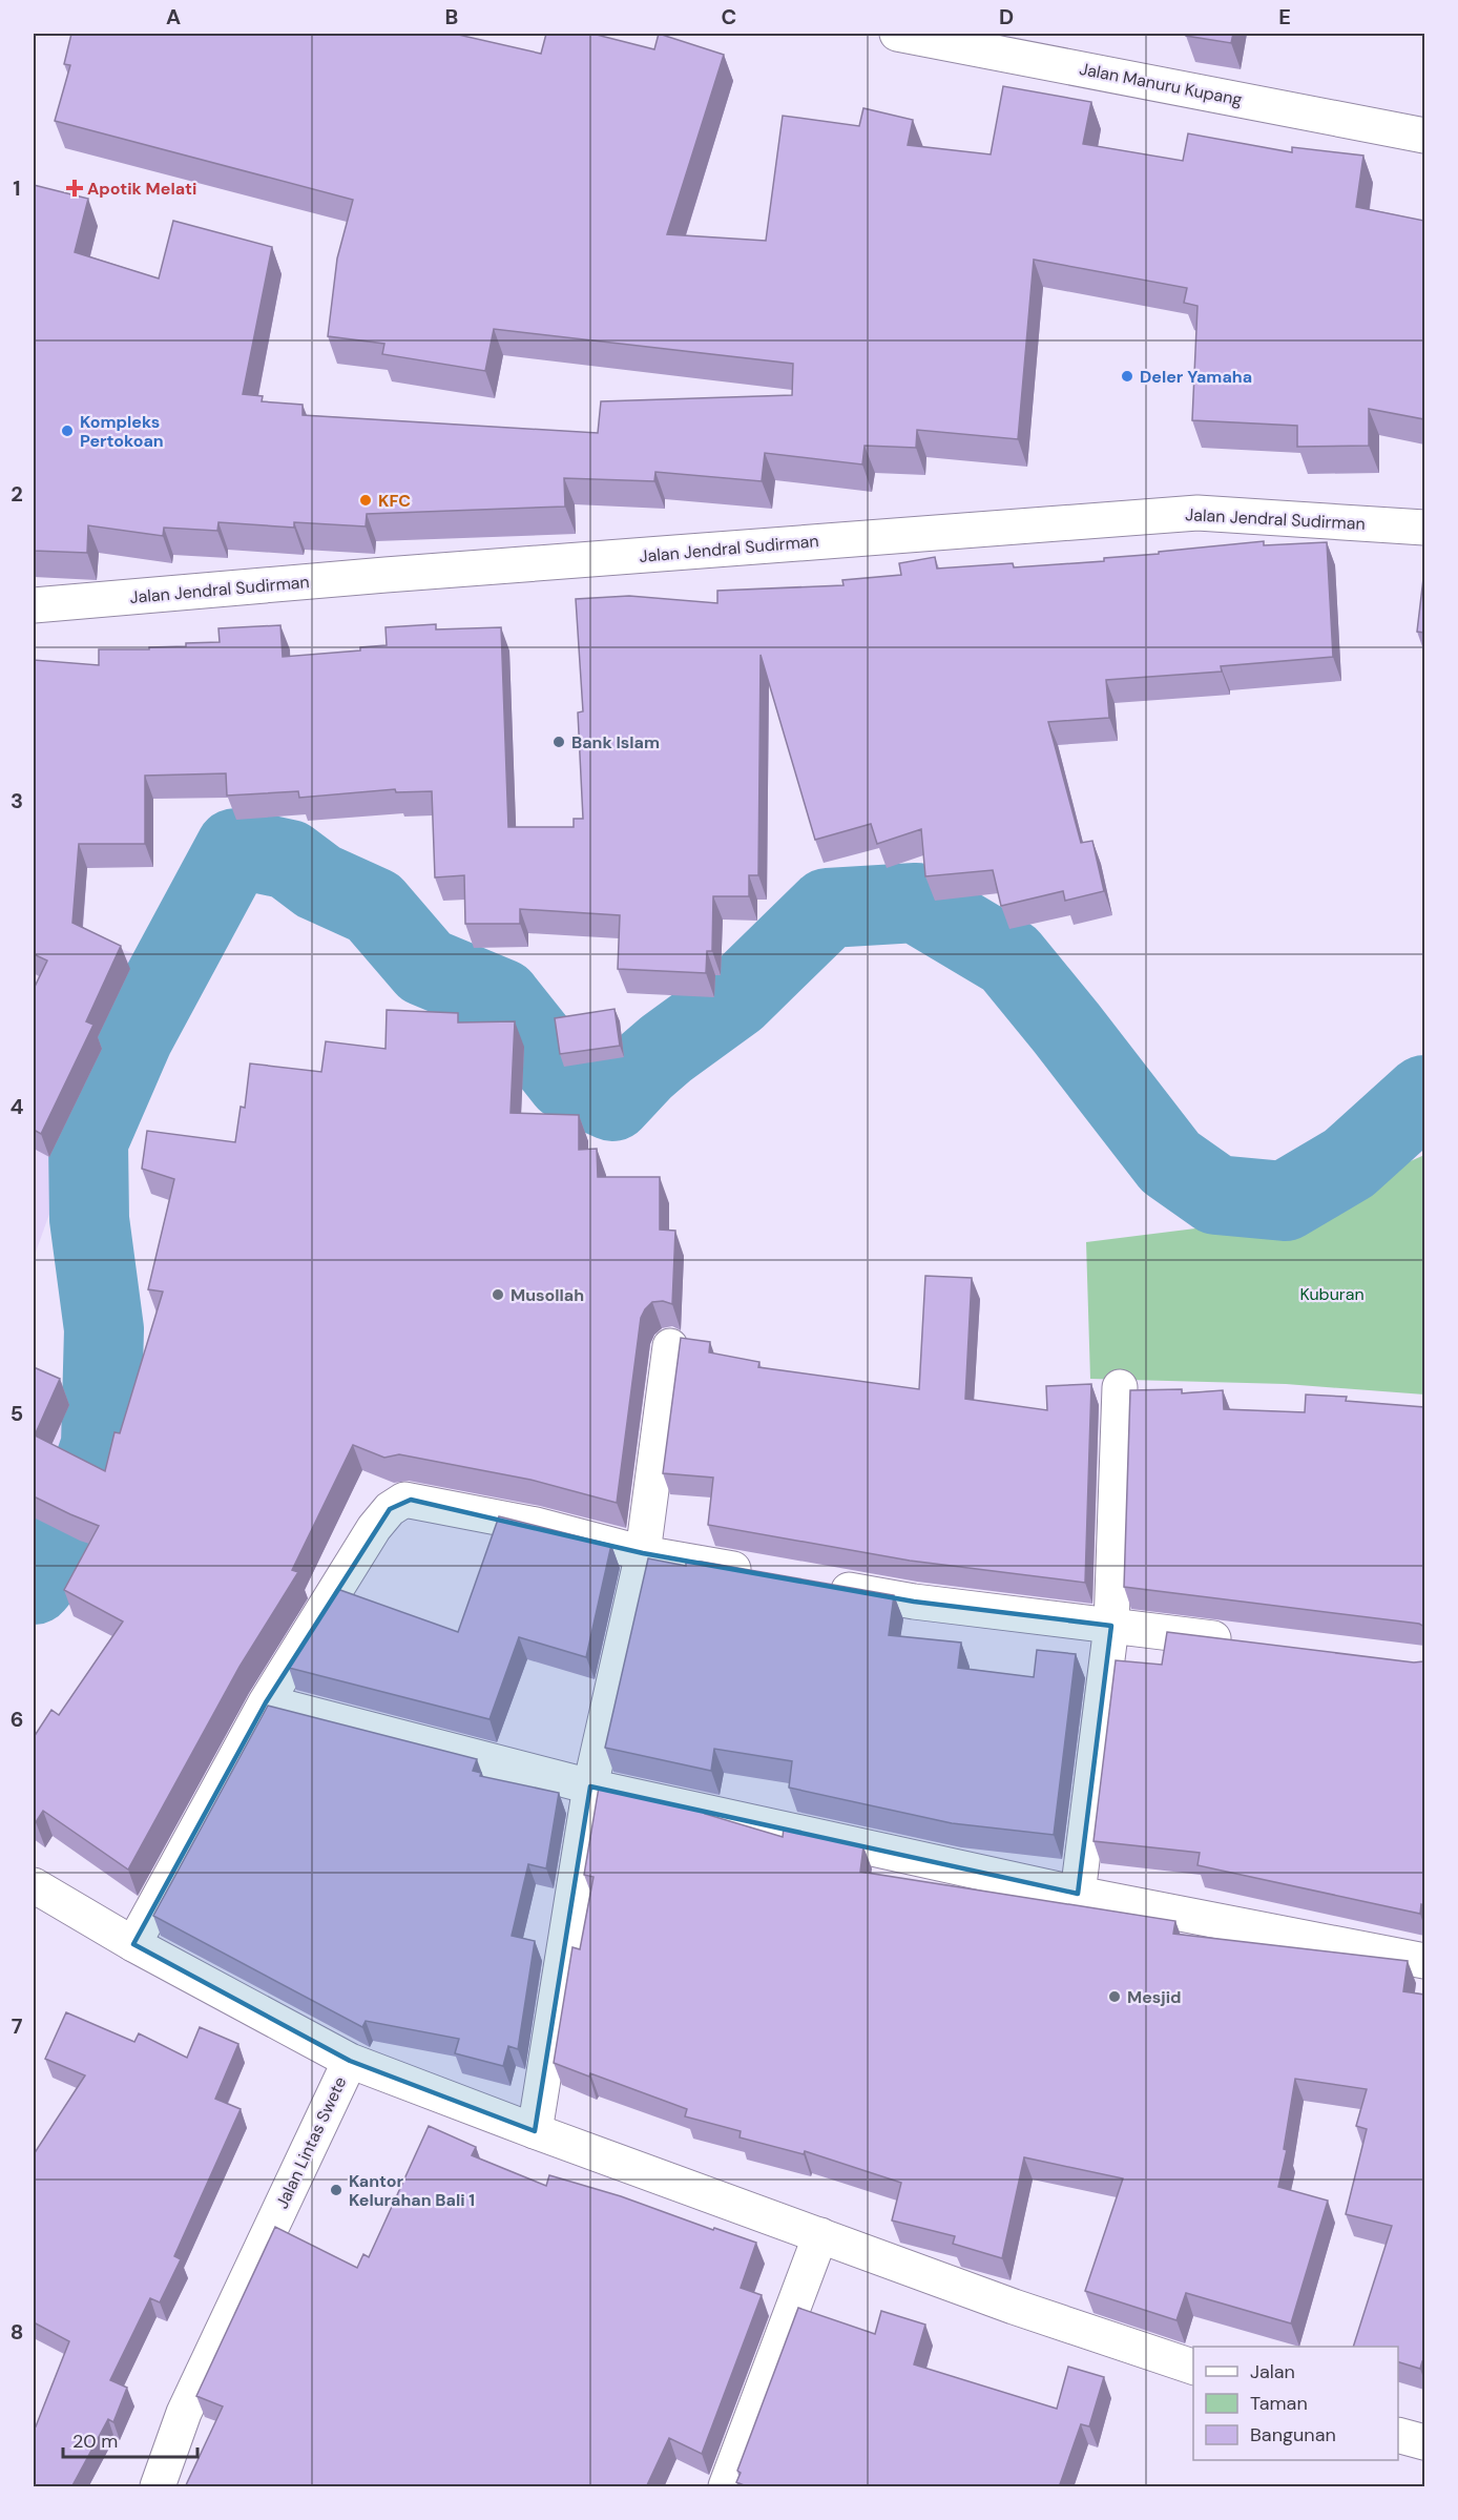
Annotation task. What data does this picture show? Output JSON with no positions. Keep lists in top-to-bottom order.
{
  "streets": {
    "main road": ["Jalan Manuru Kupang", "Jalan Jendral Sudirman", "Jalan Lintas Swete"]
  },
  "parks": ["Kuburan"],
  "places": {
    "health": ["Apotik Melati"],
    "other": [
      "Deler Yamaha",
      "Kompleks Pertokoan",
      "KFC",
      "Bank Islam",
      "Musollah",
      "Mesjid",
      "Kantor Kelurahan Bali 1"
    ]
  },
  "legend": ["Jalan", "Taman", "Bangunan"],
  "scale_bar": "20 m",
  "grid": {
    "columns": [
      "A",
      "B",
      "C",
      "D",
      "E"
    ],
    "rows": [
      "1",
      "2",
      "3",
      "4",
      "5",
      "6",
      "7",
      "8"
    ]
  }
}
